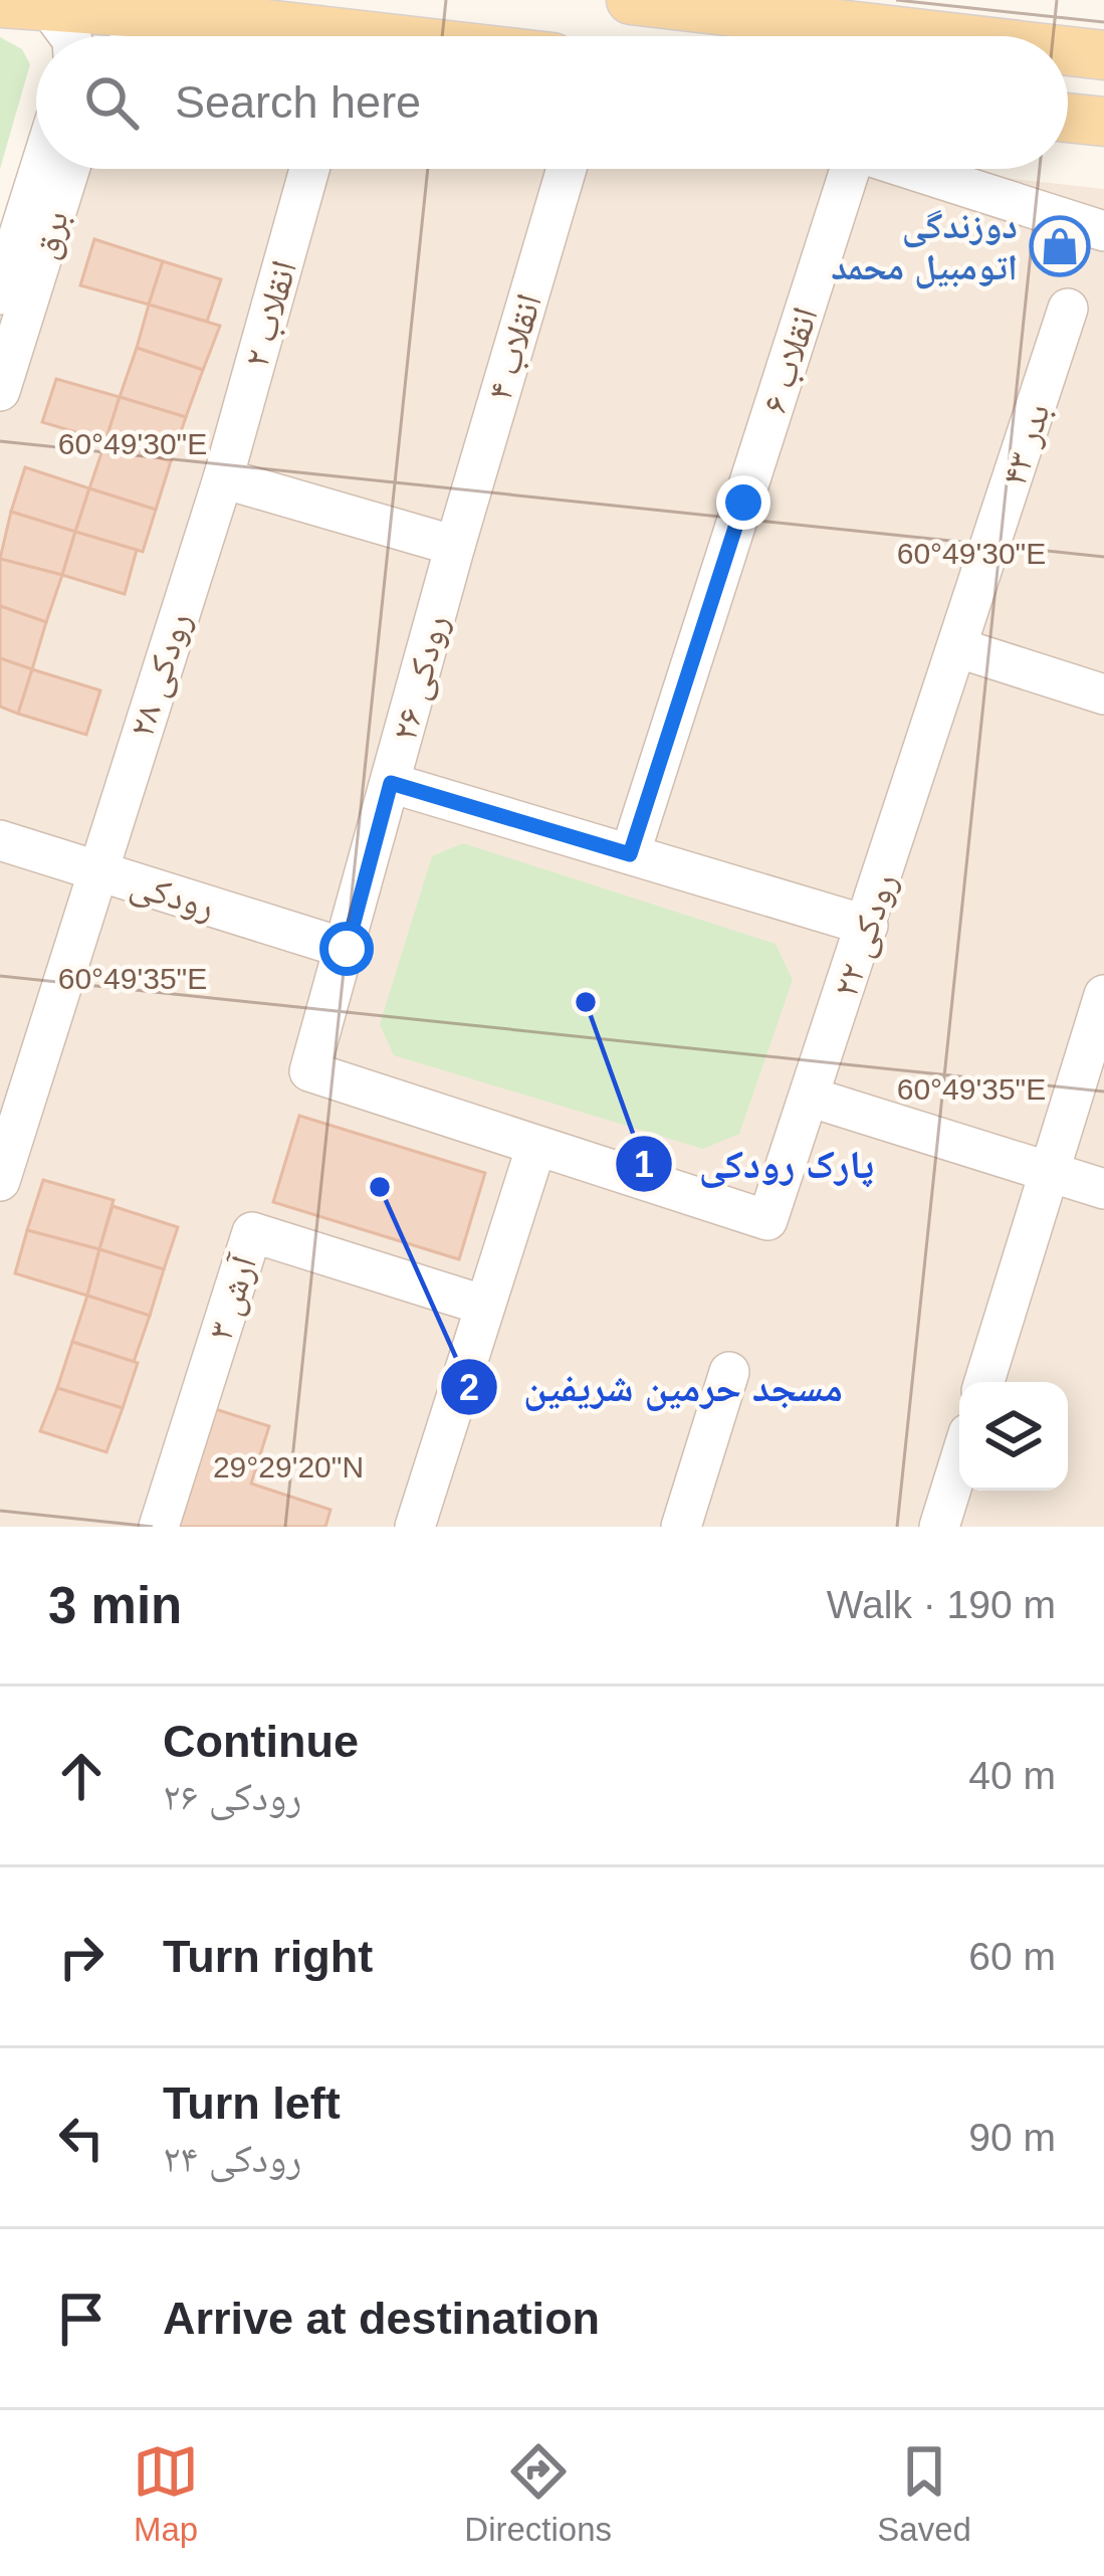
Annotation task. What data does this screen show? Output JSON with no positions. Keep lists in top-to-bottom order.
{
  "streets": {
    "street": [
      "برق",
      "انقلاب ۲",
      "انقلاب ۴",
      "انقلاب ۶",
      "بدر ۴۳",
      "رودکی ۲۸",
      "رودکی ۲۶",
      "رودکی",
      "رودکی ۲۲",
      "آرش ۳"
    ]
  },
  "crossings": [
    ["انقلاب ۲", "رودکی ۲۸"],
    ["انقلاب ۴", "رودکی ۲۶"],
    ["بدر ۴۳", "رودکی ۲۲"],
    ["رودکی ۲۸", "رودکی"],
    ["رودکی ۲۶", "رودکی"],
    ["رودکی ۲۶", "رودکی ۲۲"]
  ],
  "places": {
    "shop": ["دوزندگی اتومبیل محمد"],
    "other": ["پارک رودکی", "مسجد حرمین شریفین"]
  },
  "page": {
    "search": "Search here",
    "heading": ["3 min", "Walk · 190 m"],
    "list": [
      ["Continue", "رودکی ۲۶", "40 m"],
      ["Turn right", "60 m"],
      ["Turn left", "رودکی ۲۴", "90 m"],
      "Arrive at destination"
    ],
    "nav": ["Map", "Directions", "Saved"]
  },
  "coordinates": ["60°49'30\"E", "60°49'35\"E", "29°29'20\"N"]
}
